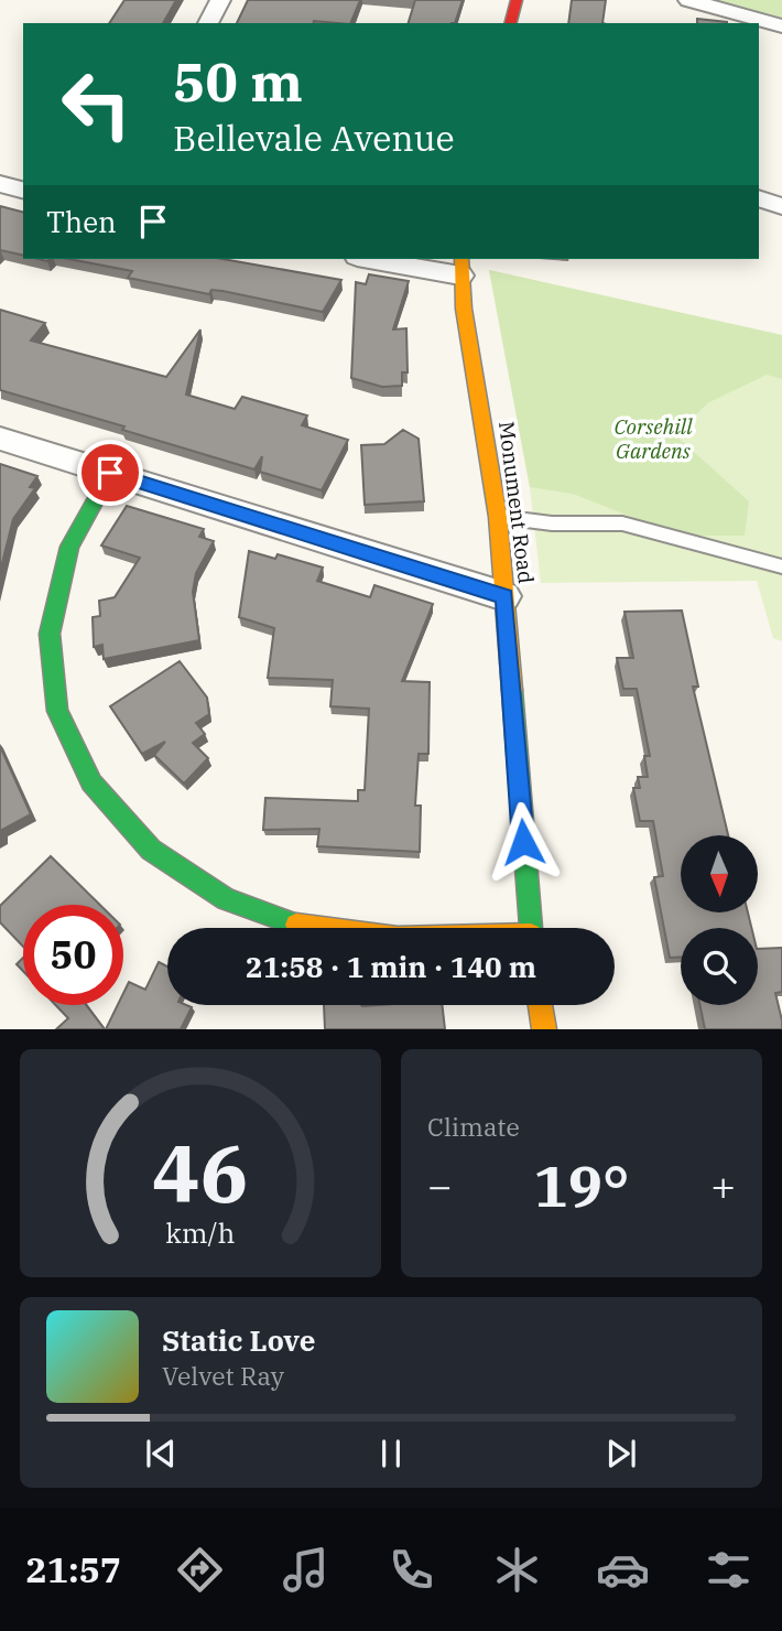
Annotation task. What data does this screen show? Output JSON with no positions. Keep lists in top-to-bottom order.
{
  "streets": {
    "main road": ["Monument Road"]
  },
  "parks": ["Corsehill Gardens"],
  "north": "bottom",
  "page": {
    "turn": ["50 m", "Bellevale Avenue"],
    "then": "Then",
    "limit": "50",
    "trip": "21:58 · 1 min · 140 m",
    "tile": "Climate",
    "heat": ["−", "19°", "+"],
    "song": ["Static Love", "Velvet Ray"],
    "tabs": "21:57",
    "gauge": ["46", "km/h"]
  }
}
